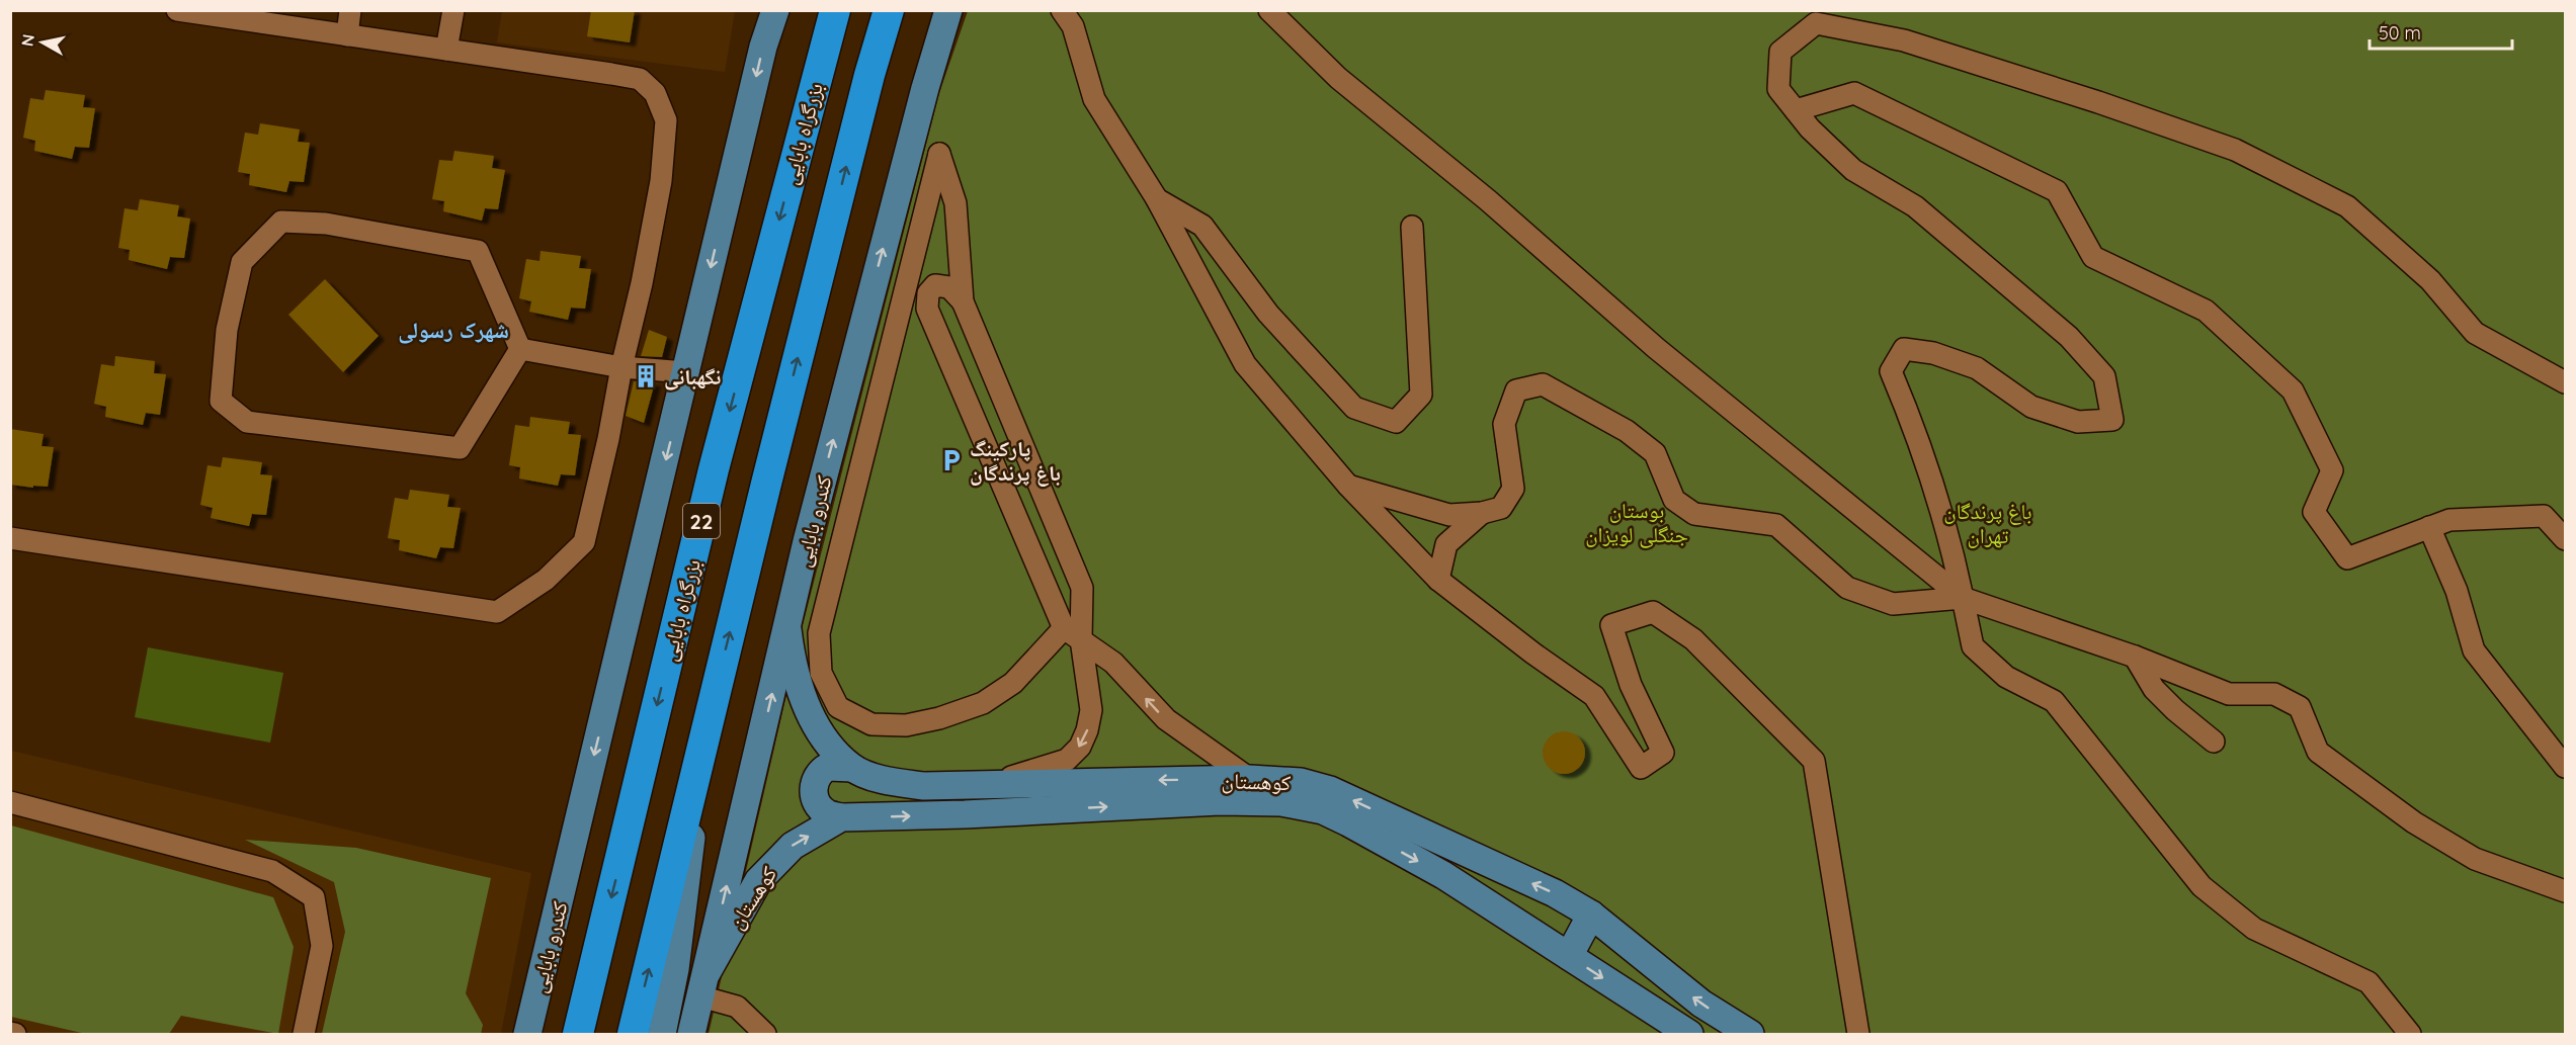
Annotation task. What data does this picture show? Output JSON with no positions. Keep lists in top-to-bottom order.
{
  "streets": {
    "highway": ["بزرگراه بابایی", "22"],
    "main road": ["کندرو بابایی", "کوهستان"]
  },
  "crossings": [
    ["کندرو بابایی", "کوهستان"]
  ],
  "districts": ["شهرک رسولی"],
  "parks": ["بوستان جنگلی لویزان", "باغ پرندگان تهران"],
  "places": {
    "building": ["نگهبانی"],
    "parking": ["پارکینگ باغ پرندگان"]
  },
  "scale_bar": "50 m",
  "north": "left"
}
